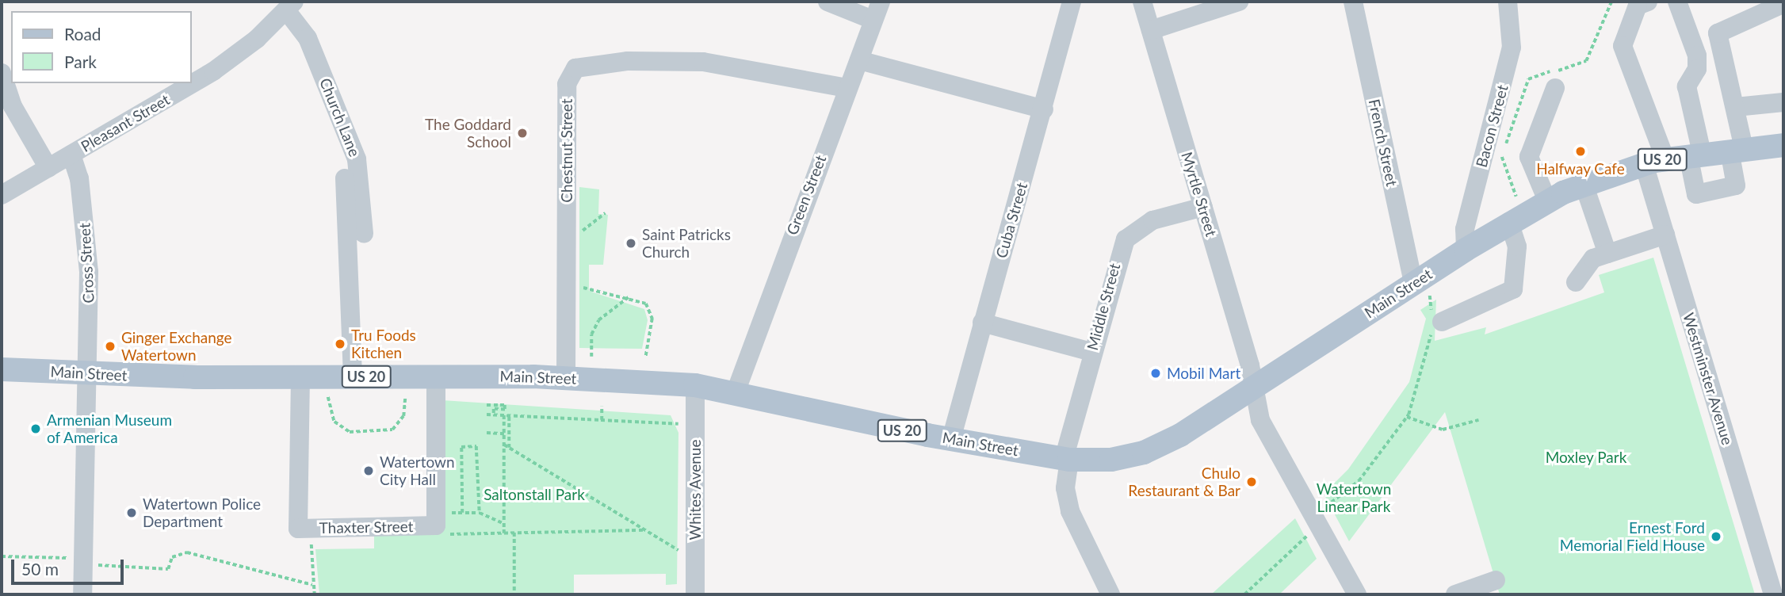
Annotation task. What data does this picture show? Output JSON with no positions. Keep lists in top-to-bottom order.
{
  "streets": {
    "main road": ["US 20", "Main Street"],
    "street": [
      "Church Lane",
      "Pleasant Street",
      "Bacon Street",
      "French Street",
      "Chestnut Street",
      "Myrtle Street",
      "Green Street",
      "Cuba Street",
      "Cross Street",
      "Middle Street",
      "Westminster Avenue",
      "Whites Avenue",
      "Thaxter Street"
    ]
  },
  "crossings": [
    ["Church Lane", "Pleasant Street"],
    ["Pleasant Street", "Cross Street"],
    ["Bacon Street", "Main Street"],
    ["French Street", "Main Street"],
    ["Chestnut Street", "Green Street"],
    ["Chestnut Street", "Main Street"],
    ["Myrtle Street", "Main Street"],
    ["Myrtle Street", "Middle Street"],
    ["Green Street", "Main Street"],
    ["Cuba Street", "Main Street"],
    ["Cross Street", "Main Street"],
    ["Main Street", "Middle Street"],
    ["Main Street", "Westminster Avenue"],
    ["Main Street", "Whites Avenue"],
    ["Main Street", "Thaxter Street"]
  ],
  "parks": ["Moxley Park", "Watertown Linear Park", "Saltonstall Park"],
  "places": [
    "The Goddard School",
    "Halfway Cafe",
    "Saint Patricks Church",
    "Tru Foods Kitchen",
    "Ginger Exchange Watertown",
    "Mobil Mart",
    "Armenian Museum of America",
    "Watertown City Hall",
    "Chulo Restaurant & Bar",
    "Watertown Police Department",
    "Ernest Ford Memorial Field House"
  ],
  "legend": ["Road", "Park"],
  "scale_bar": "50 m"
}
